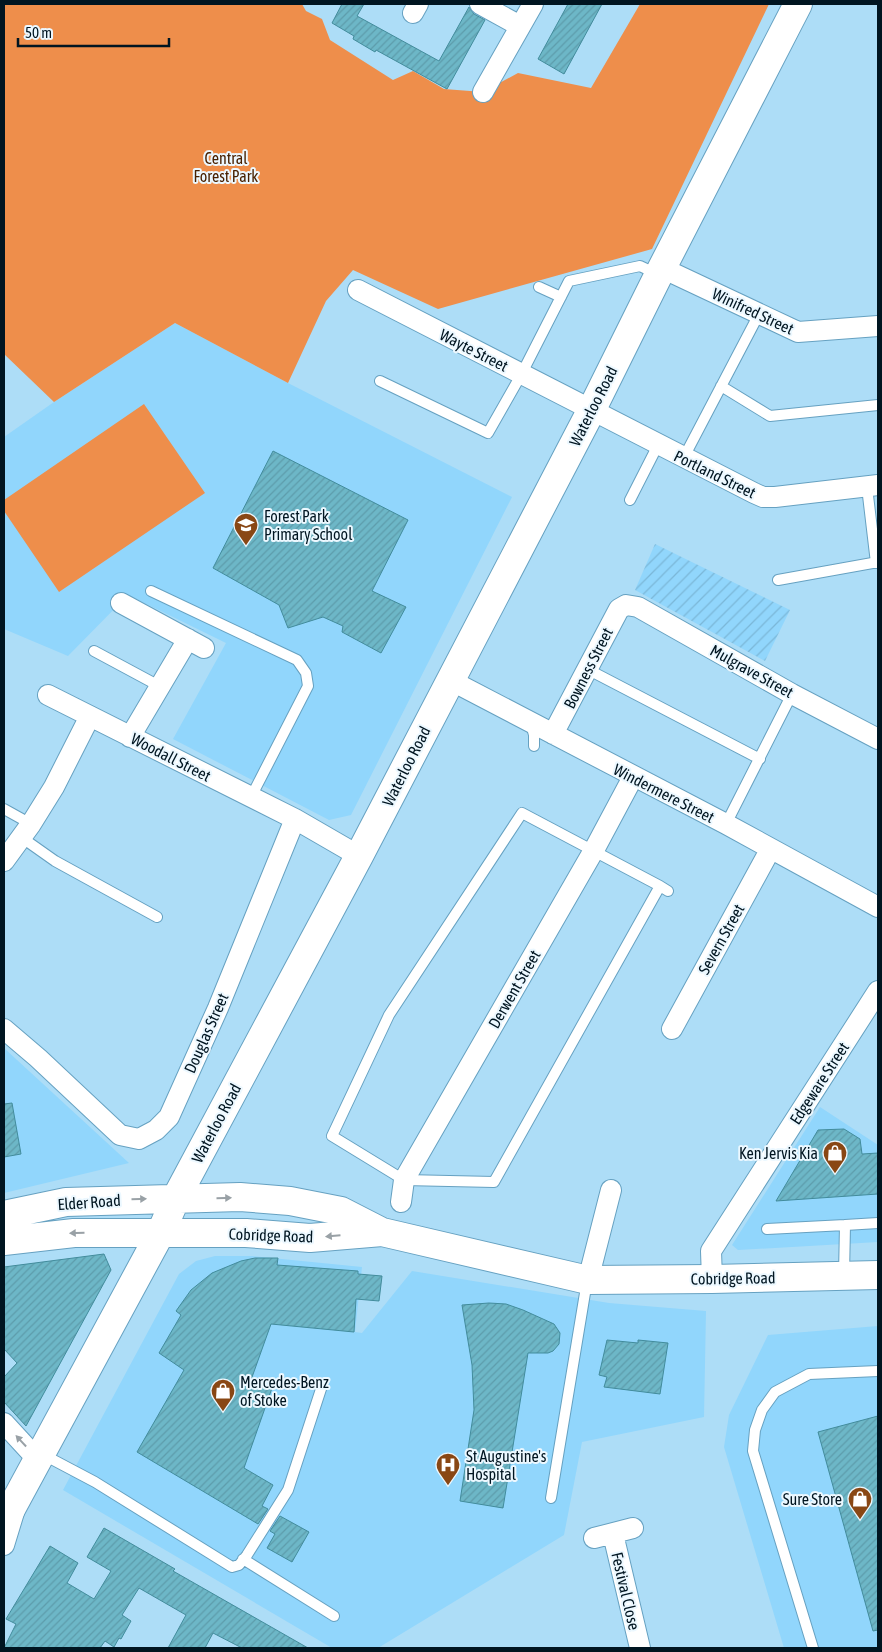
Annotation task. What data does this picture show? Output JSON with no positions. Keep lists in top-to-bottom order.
{
  "streets": {
    "main road": ["Waterloo Road", "Elder Road", "Cobridge Road"],
    "street": [
      "Winifred Street",
      "Wayte Street",
      "Portland Street",
      "Bowness Street",
      "Mulgrave Street",
      "Woodall Street",
      "Windermere Street",
      "Severn Street",
      "Derwent Street",
      "Douglas Street",
      "Edgeware Street",
      "Festival Close"
    ]
  },
  "crossings": [
    ["Winifred Street", "Waterloo Road"],
    ["Wayte Street", "Waterloo Road"],
    ["Wayte Street", "Portland Street"],
    ["Waterloo Road", "Portland Street"],
    ["Waterloo Road", "Windermere Street"],
    ["Waterloo Road", "Elder Road"],
    ["Waterloo Road", "Cobridge Road"],
    ["Bowness Street", "Mulgrave Street"],
    ["Bowness Street", "Windermere Street"],
    ["Woodall Street", "Douglas Street"],
    ["Windermere Street", "Severn Street"],
    ["Windermere Street", "Derwent Street"],
    ["Edgeware Street", "Cobridge Road"],
    ["Elder Road", "Cobridge Road"]
  ],
  "parks": ["Central Forest Park"],
  "places": {
    "school or university": ["Forest Park Primary School"],
    "shop": ["Ken Jervis Kia", "Mercedes-Benz of Stoke", "Sure Store"],
    "hospital": ["St Augustine's Hospital"]
  },
  "scale_bar": "50 m"
}
